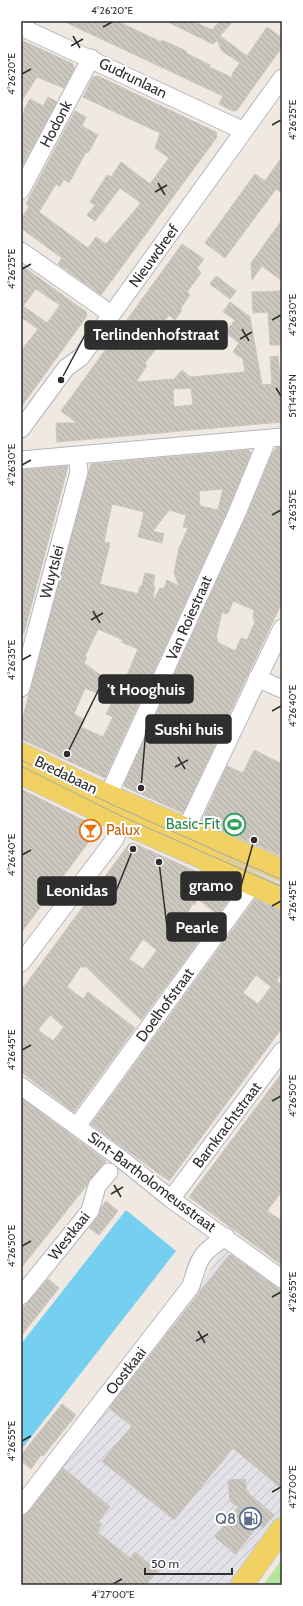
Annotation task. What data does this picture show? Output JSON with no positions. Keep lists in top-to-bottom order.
{
  "streets": {
    "main road": ["Bredabaan"],
    "street": [
      "Gudrunlaan",
      "Hodonk",
      "Nieuwdreef",
      "Wuytslei",
      "Van Roiestraat",
      "Doelhofstraat",
      "Barnkrachtstraat",
      "Sint-Bartholomeusstraat",
      "Westkaai",
      "Oostkaai"
    ]
  },
  "crossings": [
    ["Gudrunlaan", "Hodonk"],
    ["Gudrunlaan", "Nieuwdreef"],
    ["Van Roiestraat", "Bredabaan"],
    ["Bredabaan", "Doelhofstraat"],
    ["Doelhofstraat", "Sint-Bartholomeusstraat"],
    ["Barnkrachtstraat", "Sint-Bartholomeusstraat"],
    ["Sint-Bartholomeusstraat", "Oostkaai"]
  ],
  "places": {
    "other": [
      "Terlindenhofstraat",
      "'t Hooghuis",
      "Sushi huis",
      "gramo",
      "Leonidas",
      "Pearle"
    ],
    "sports": ["Basic-Fit"],
    "bar": ["Palux"],
    "fuel station": ["Q8"]
  },
  "scale_bar": "50 m",
  "coordinates": [
    "4°26'20\"E",
    "4°26'25\"E",
    "4°26'30\"E",
    "51°14'45\"N",
    "4°26'35\"E",
    "4°26'40\"E",
    "4°26'45\"E",
    "4°26'50\"E",
    "4°26'55\"E",
    "4°27'00\"E"
  ]
}
